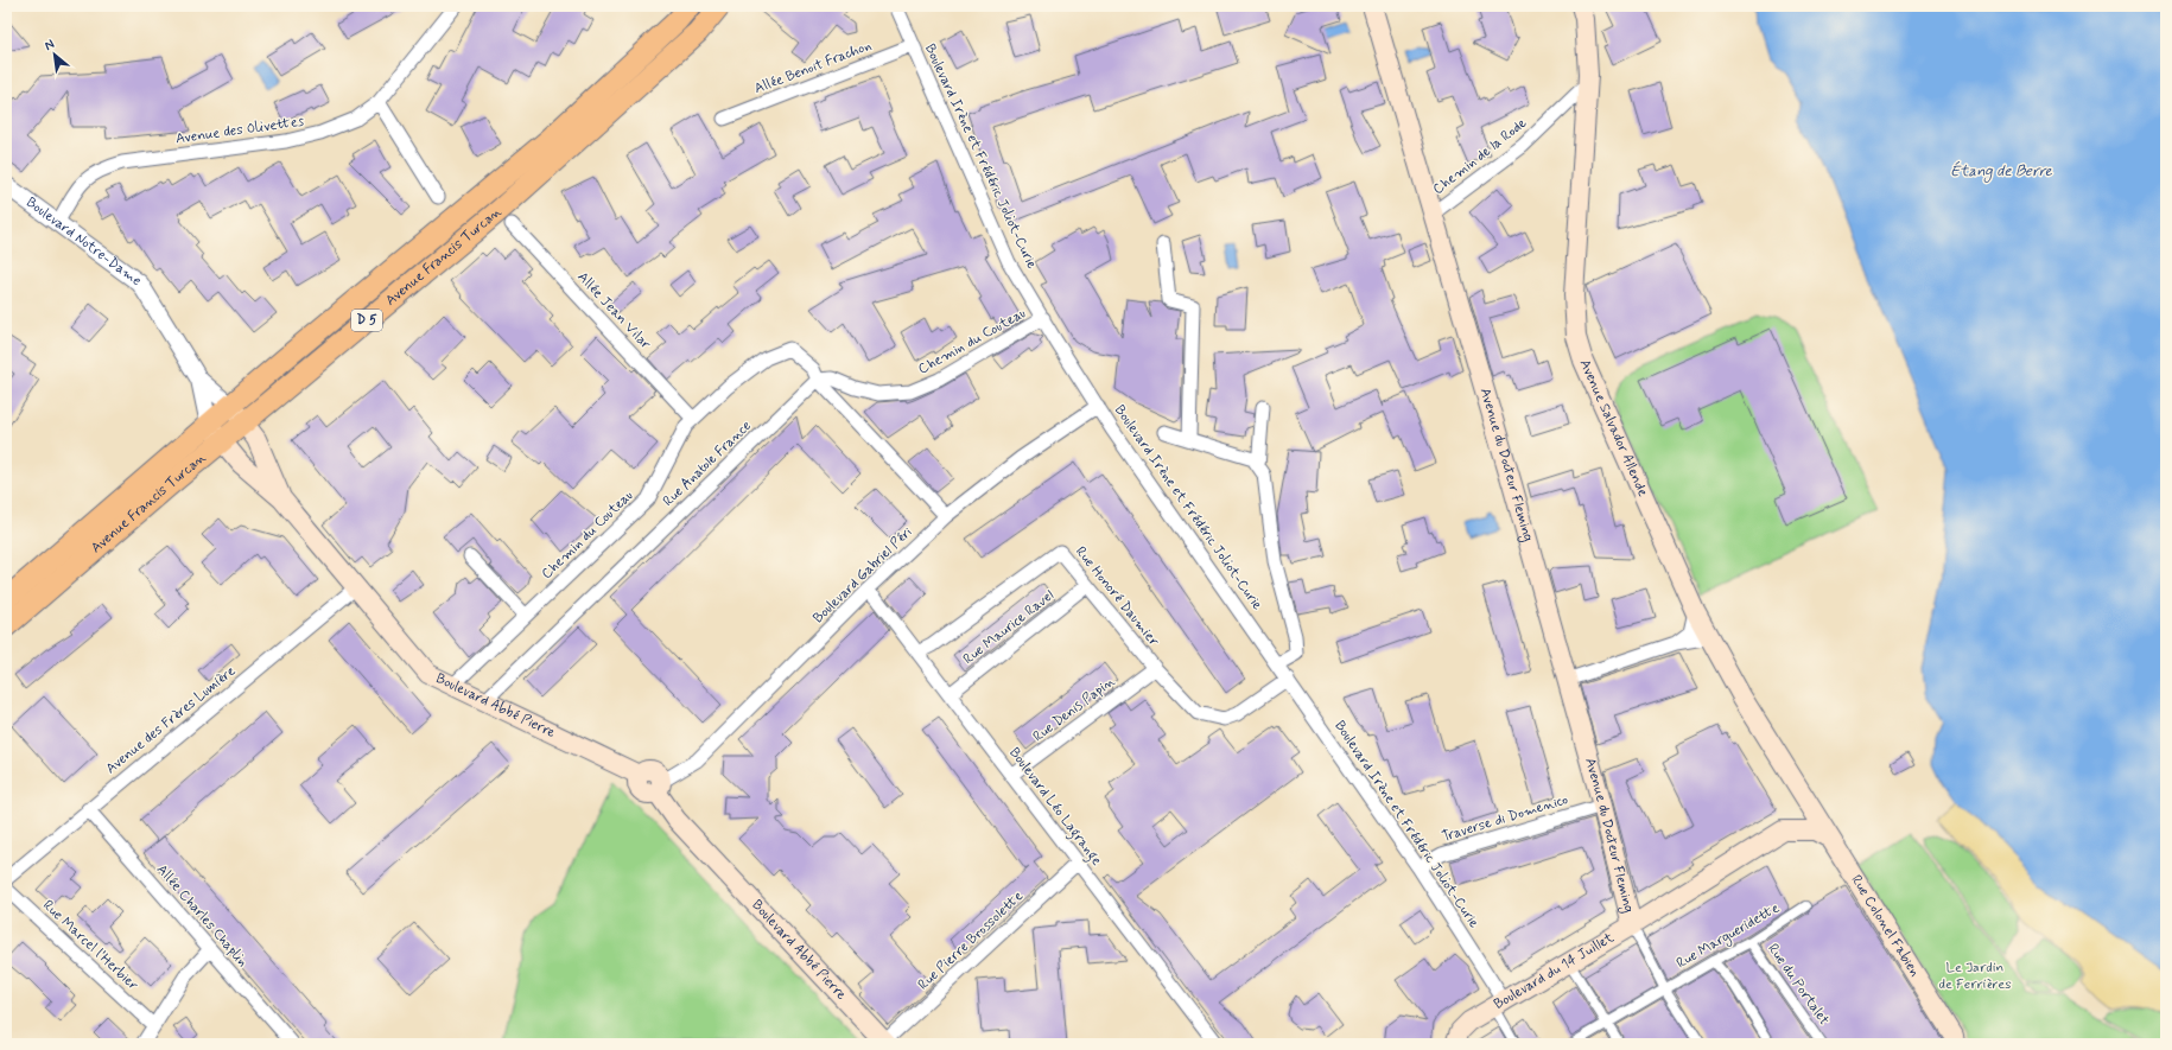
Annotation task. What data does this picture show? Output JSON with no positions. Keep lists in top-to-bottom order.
{
  "streets": {
    "main road": [
      "Boulevard Notre-Dame",
      "Avenue Francis Turcan",
      "D 5",
      "Avenue Salvador Allende",
      "Avenue du Docteur Fleming",
      "Boulevard Abbé Pierre",
      "Rue Colonel Fabien",
      "Boulevard du 14 Juillet"
    ],
    "street": [
      "Allée Benoit Frachon",
      "Avenue des Olivettes",
      "Boulevard Irène et Frédéric Joliot-Curie",
      "Chemin de la Rode",
      "Allée Jean Vilar",
      "Chemin du Couteau",
      "Rue Anatole France",
      "Boulevard Gabriel Péri",
      "Rue Honoré Daumier",
      "Rue Maurice Ravel",
      "Rue Denis Papin",
      "Avenue des Frères Lumière",
      "Boulevard Léo Lagrange",
      "Traverse di Domenico",
      "Allée Charles Chaplin",
      "Rue Margueridette",
      "Rue Pierre Brossolette",
      "Rue Marcel l'Herbier",
      "Rue du Portalet"
    ]
  },
  "crossings": [
    ["Allée Benoit Frachon", "Boulevard Irène et Frédéric Joliot-Curie"],
    ["Avenue des Olivettes", "Boulevard Notre-Dame"],
    ["Boulevard Irène et Frédéric Joliot-Curie", "Chemin du Couteau"],
    ["Boulevard Irène et Frédéric Joliot-Curie", "Boulevard Gabriel Péri"],
    ["Boulevard Irène et Frédéric Joliot-Curie", "Rue Honoré Daumier"],
    ["Boulevard Irène et Frédéric Joliot-Curie", "Traverse di Domenico"],
    ["Boulevard Irène et Frédéric Joliot-Curie", "Boulevard du 14 Juillet"],
    ["Chemin de la Rode", "Avenue Salvador Allende"],
    ["Chemin de la Rode", "Avenue du Docteur Fleming"],
    ["Boulevard Notre-Dame", "Avenue Francis Turcan"],
    ["Boulevard Notre-Dame", "Boulevard Abbé Pierre"],
    ["Avenue Francis Turcan", "Boulevard Abbé Pierre"],
    ["Allée Jean Vilar", "Chemin du Couteau"],
    ["Chemin du Couteau", "Rue Anatole France"],
    ["Chemin du Couteau", "Boulevard Abbé Pierre"],
    ["Avenue Salvador Allende", "Rue Colonel Fabien"],
    ["Avenue Salvador Allende", "Boulevard du 14 Juillet"],
    ["Rue Anatole France", "Boulevard Abbé Pierre"],
    ["Avenue du Docteur Fleming", "Traverse di Domenico"],
    ["Avenue du Docteur Fleming", "Boulevard du 14 Juillet"],
    ["Boulevard Gabriel Péri", "Boulevard Abbé Pierre"],
    ["Boulevard Gabriel Péri", "Boulevard Léo Lagrange"],
    ["Rue Honoré Daumier", "Rue Maurice Ravel"],
    ["Rue Honoré Daumier", "Rue Denis Papin"],
    ["Rue Honoré Daumier", "Boulevard Léo Lagrange"],
    ["Rue Maurice Ravel", "Boulevard Léo Lagrange"],
    ["Boulevard Abbé Pierre", "Avenue des Frères Lumière"],
    ["Boulevard Abbé Pierre", "Rue Pierre Brossolette"],
    ["Rue Denis Papin", "Boulevard Léo Lagrange"],
    ["Avenue des Frères Lumière", "Allée Charles Chaplin"],
    ["Boulevard Léo Lagrange", "Rue Pierre Brossolette"],
    ["Rue Colonel Fabien", "Boulevard du 14 Juillet"],
    ["Rue Margueridette", "Rue du Portalet"]
  ],
  "water": ["Étang de Berre"],
  "parks": ["Le Jardin de Ferrières"],
  "north": "top left"
}
